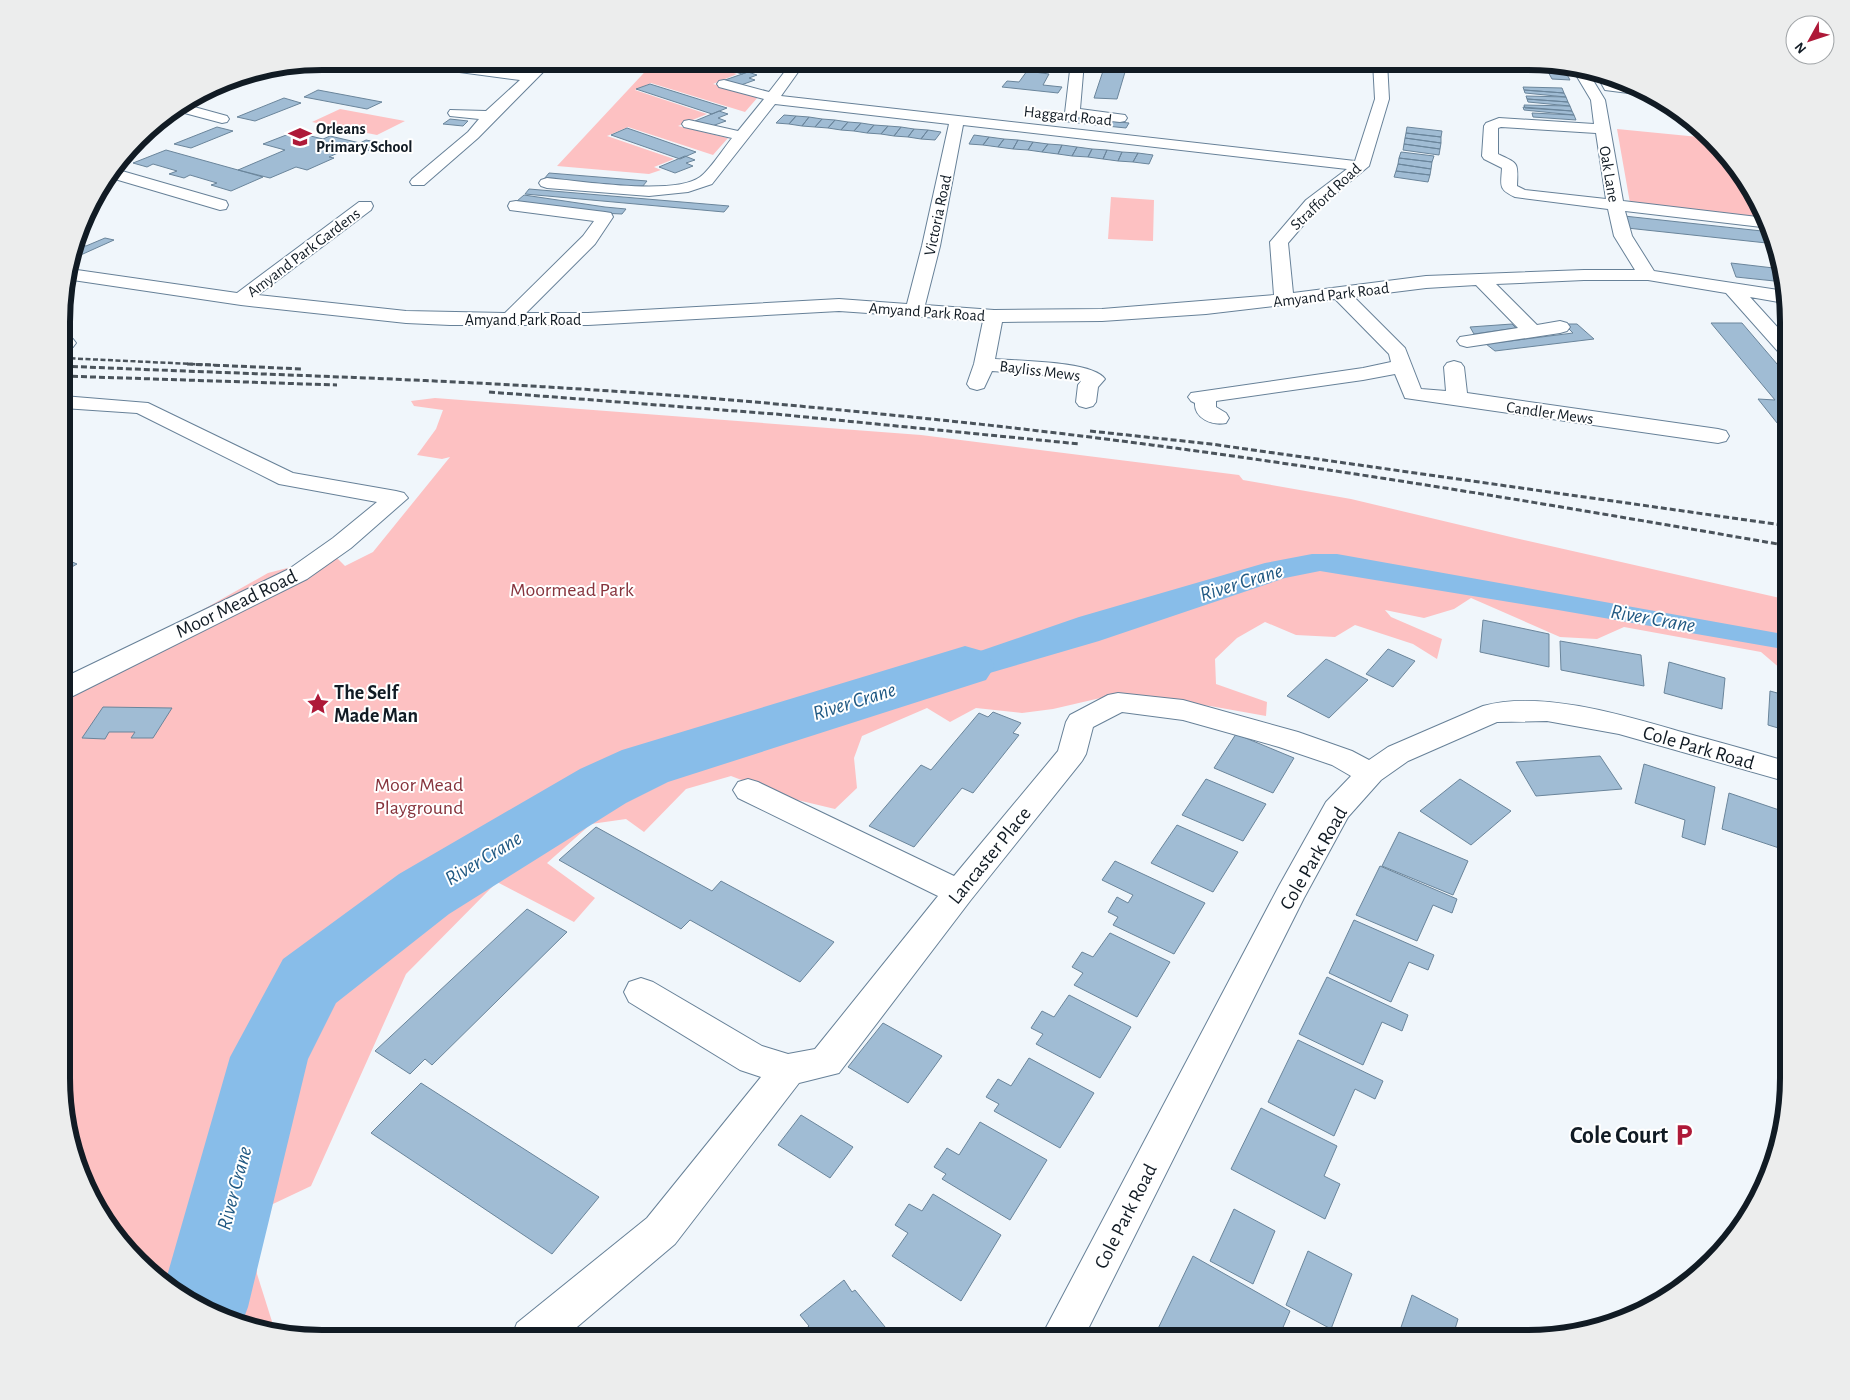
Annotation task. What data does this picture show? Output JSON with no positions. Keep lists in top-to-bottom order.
{
  "streets": {
    "street": [
      "Haggard Road",
      "Oak Lane",
      "Strafford Road",
      "Victoria Road",
      "Amyand Park Gardens",
      "Amyand Park Road",
      "Bayliss Mews",
      "Candler Mews",
      "Moor Mead Road",
      "Cole Park Road",
      "Lancaster Place"
    ]
  },
  "crossings": [
    ["Haggard Road", "Strafford Road"],
    ["Haggard Road", "Victoria Road"],
    ["Oak Lane", "Amyand Park Road"],
    ["Strafford Road", "Amyand Park Road"],
    ["Victoria Road", "Amyand Park Road"],
    ["Amyand Park Gardens", "Amyand Park Road"],
    ["Amyand Park Road", "Candler Mews"],
    ["Cole Park Road", "Lancaster Place"]
  ],
  "water": ["River Crane"],
  "parks": ["Moormead Park", "Moor Mead Playground"],
  "places": {
    "school or university": ["Orleans Primary School"],
    "place": ["The Self Made Man"],
    "parking": ["Cole Court"]
  },
  "north": "bottom left"
}
